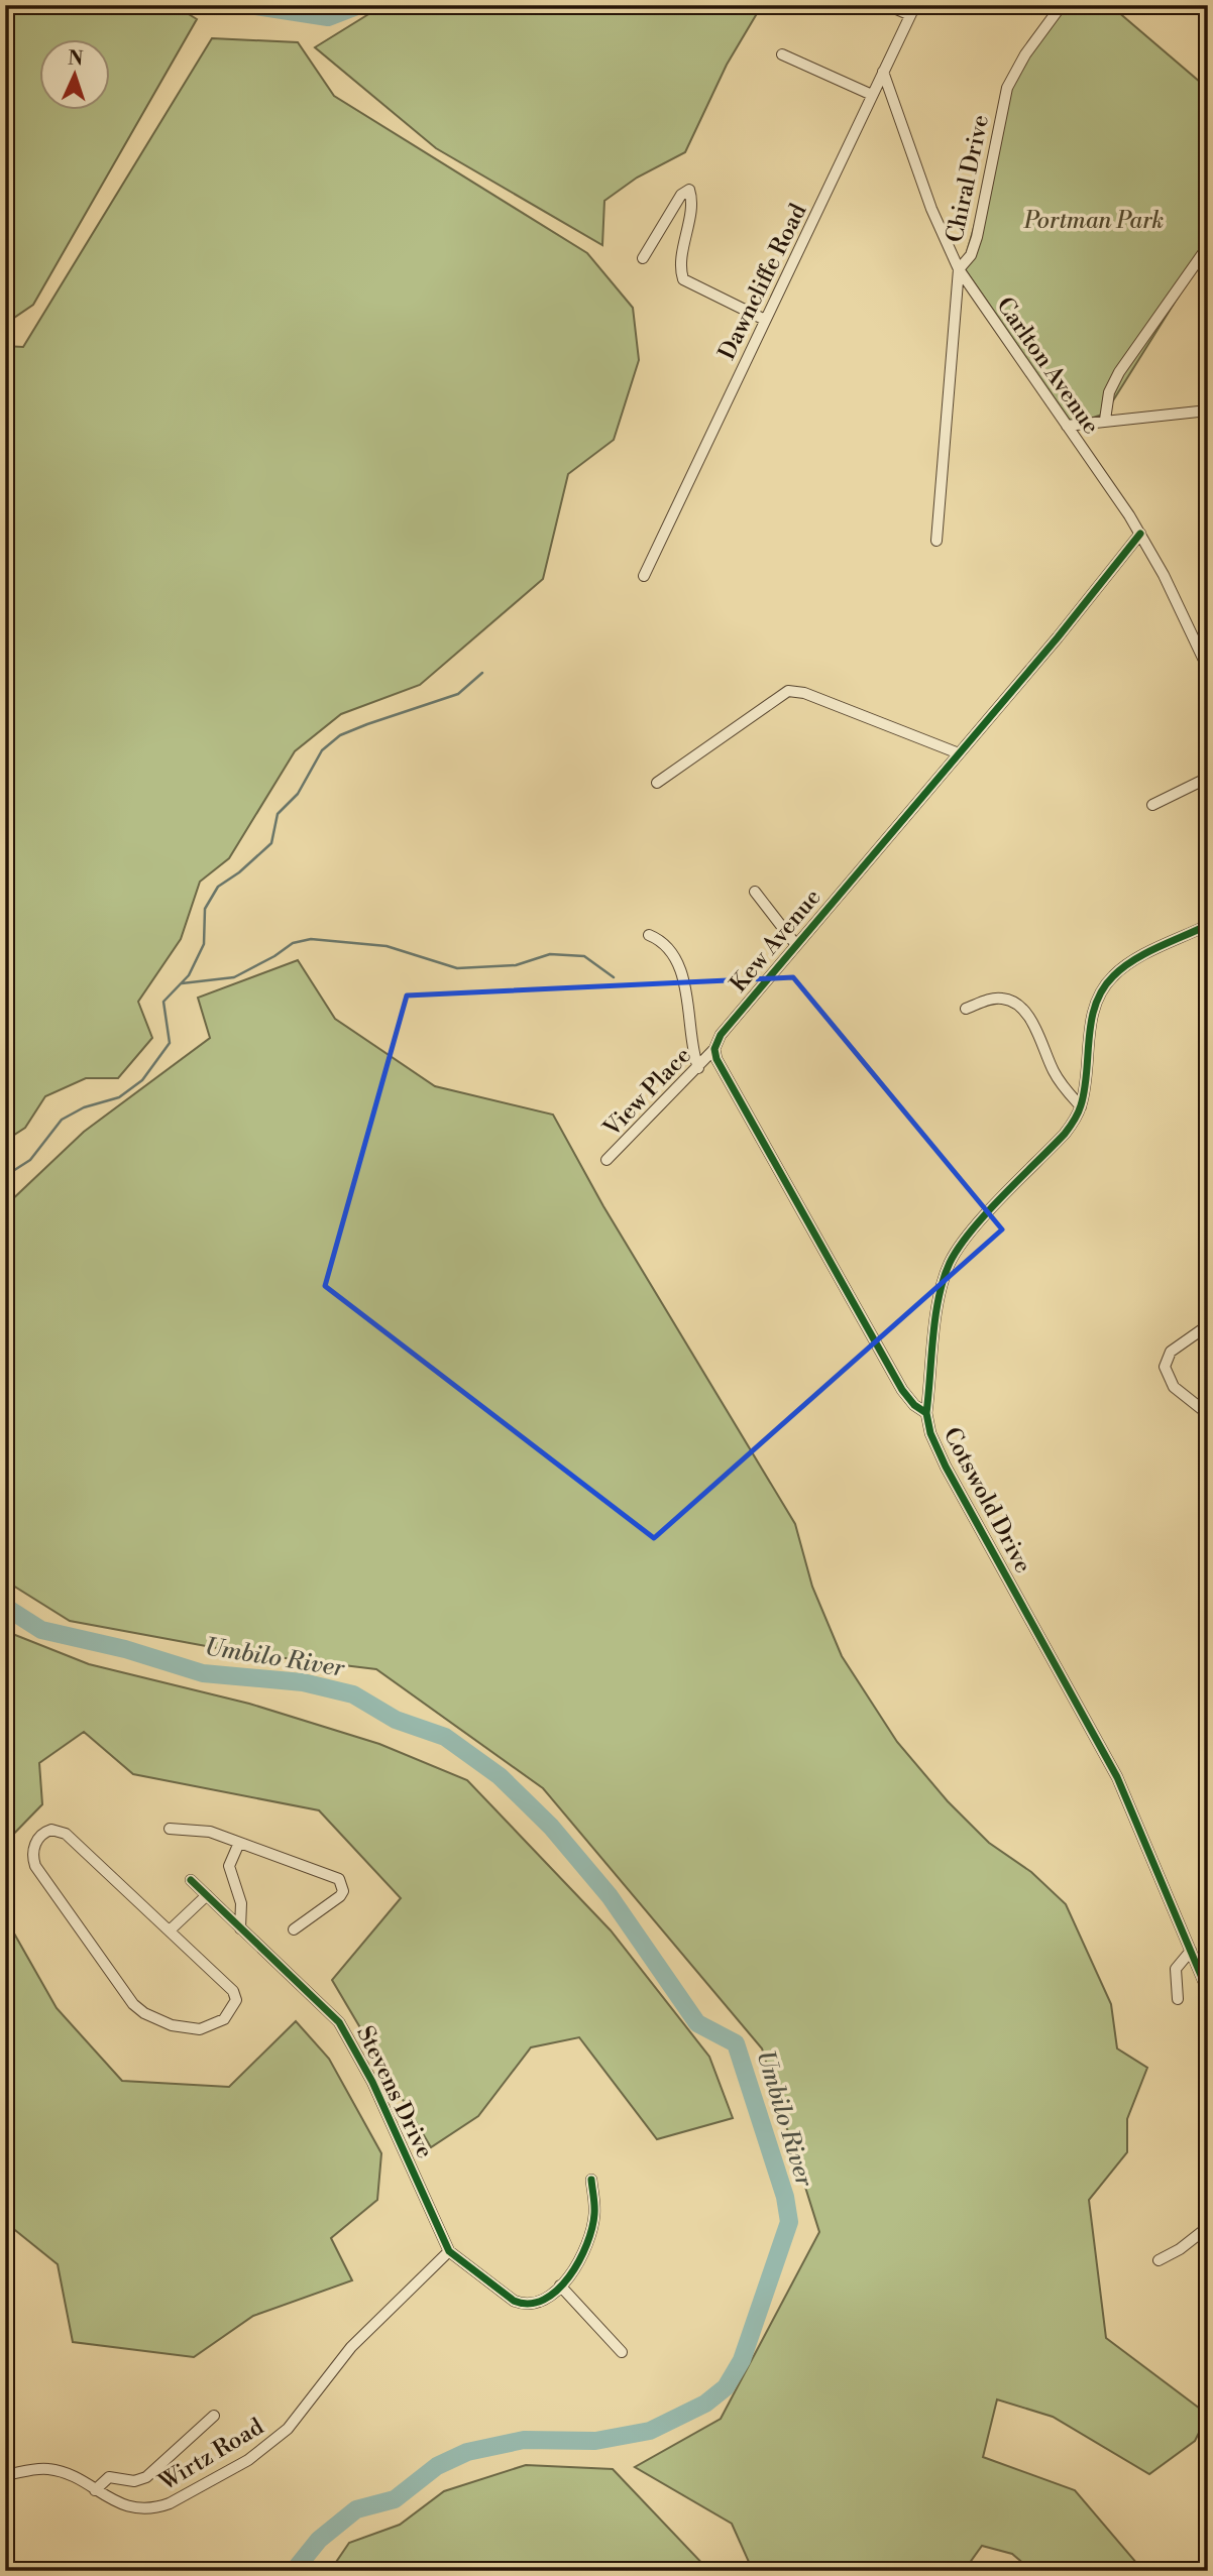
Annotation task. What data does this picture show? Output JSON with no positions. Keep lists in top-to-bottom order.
{
  "streets": {
    "street": [
      "Chiral Drive",
      "Dawncliffe Road",
      "Carlton Avenue",
      "Kew Avenue",
      "View Place",
      "Cotswold Drive",
      "Stevens Drive",
      "Wirtz Road"
    ]
  },
  "crossings": [
    ["Chiral Drive", "Carlton Avenue"],
    ["Dawncliffe Road", "Carlton Avenue"],
    ["Carlton Avenue", "Kew Avenue"],
    ["Kew Avenue", "View Place"],
    ["Stevens Drive", "Wirtz Road"]
  ],
  "water": ["Umbilo River"],
  "parks": ["Portman Park"],
  "north": "top"
}
